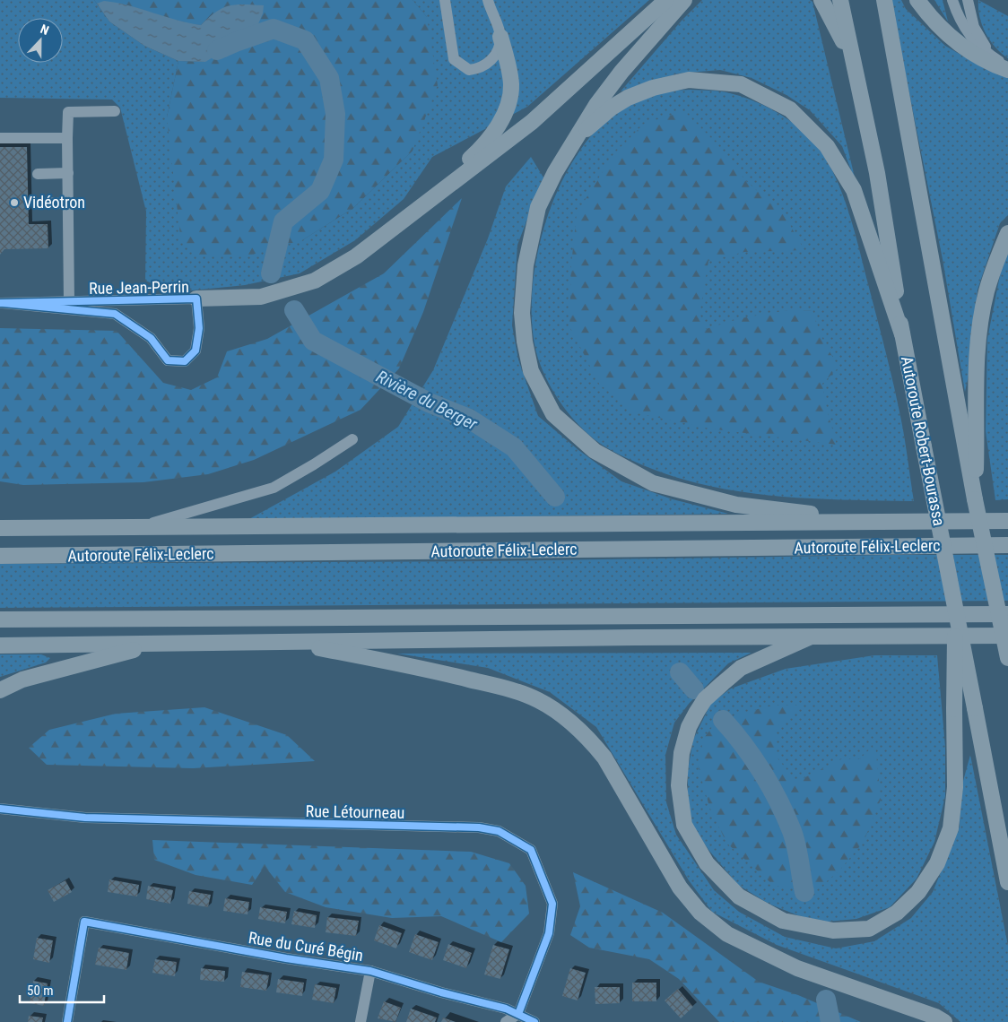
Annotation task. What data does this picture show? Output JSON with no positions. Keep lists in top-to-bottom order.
{
  "streets": {
    "highway": ["Autoroute Robert-Bourassa", "Autoroute Félix-Leclerc"],
    "street": ["Rue Jean-Perrin", "Rue Létourneau", "Rue du Curé Bégin"]
  },
  "crossings": [
    ["Rue Létourneau", "Rue du Curé Bégin"]
  ],
  "water": ["Rivière du Berger"],
  "places": ["Vidéotron"],
  "scale_bar": "50 m",
  "north": "top"
}
